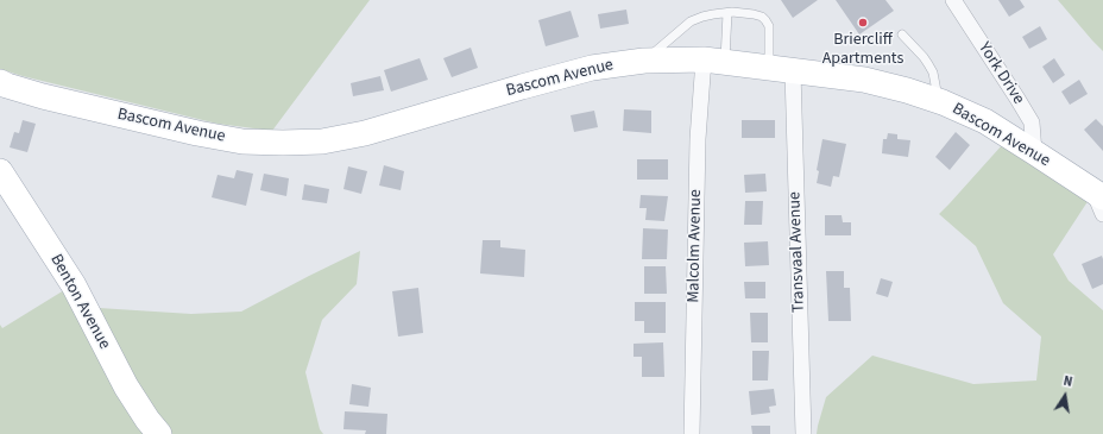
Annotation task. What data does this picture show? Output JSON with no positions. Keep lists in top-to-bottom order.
{
  "streets": {
    "main road": ["Bascom Avenue", "Benton Avenue"],
    "street": ["York Drive", "Malcolm Avenue", "Transvaal Avenue"]
  },
  "crossings": [
    ["York Drive", "Bascom Avenue"],
    ["Bascom Avenue", "Malcolm Avenue"],
    ["Bascom Avenue", "Transvaal Avenue"]
  ],
  "places": ["Briercliff Apartments"],
  "north": "top"
}
